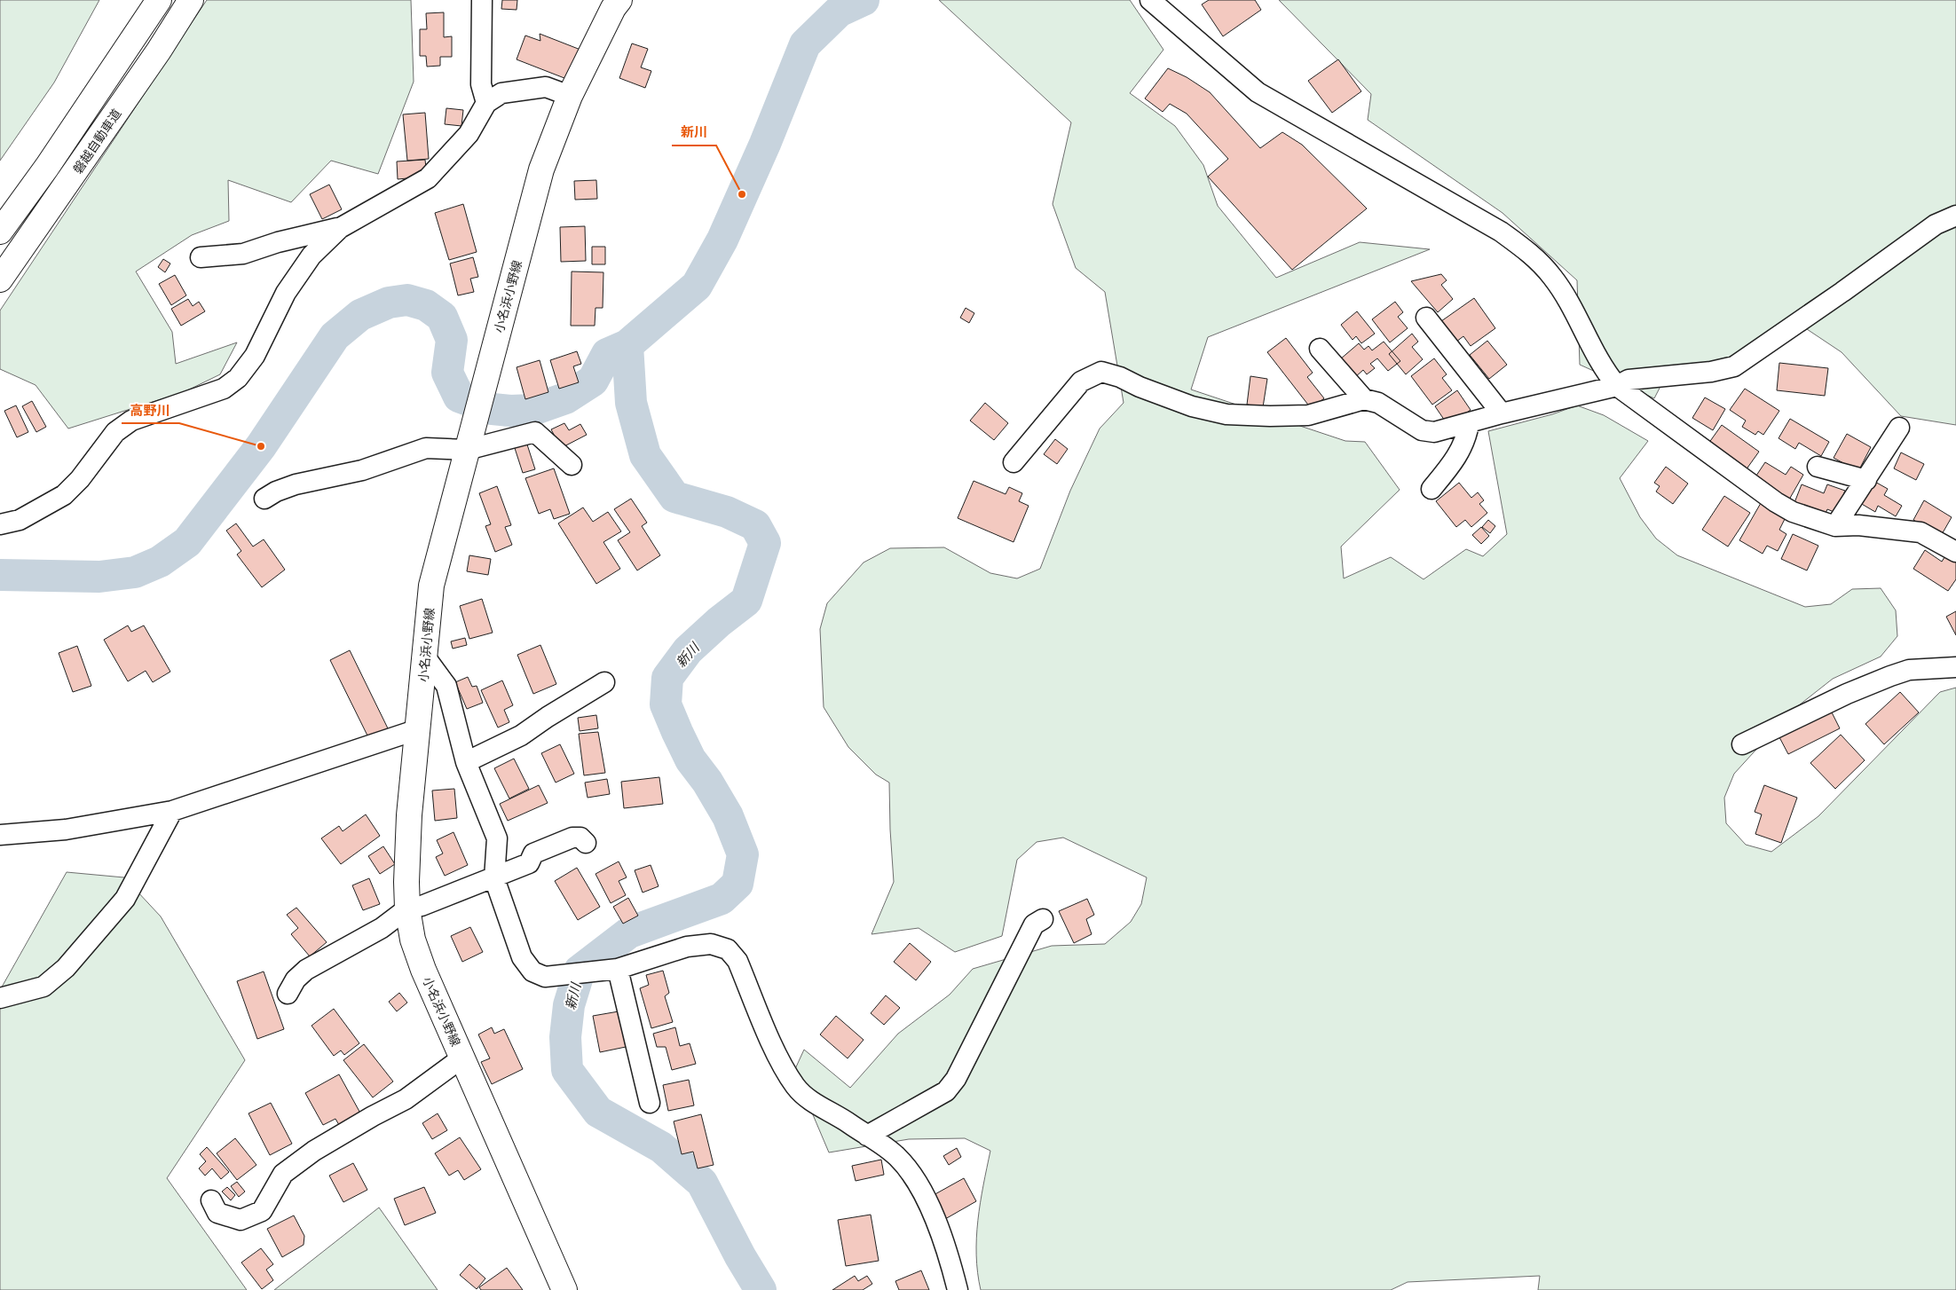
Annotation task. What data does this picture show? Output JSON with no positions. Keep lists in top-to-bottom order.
{
  "streets": {
    "main road": ["磐越自動車道", "小名浜小野線"]
  },
  "water": ["新川"],
  "places": ["新川", "高野川"]
}
